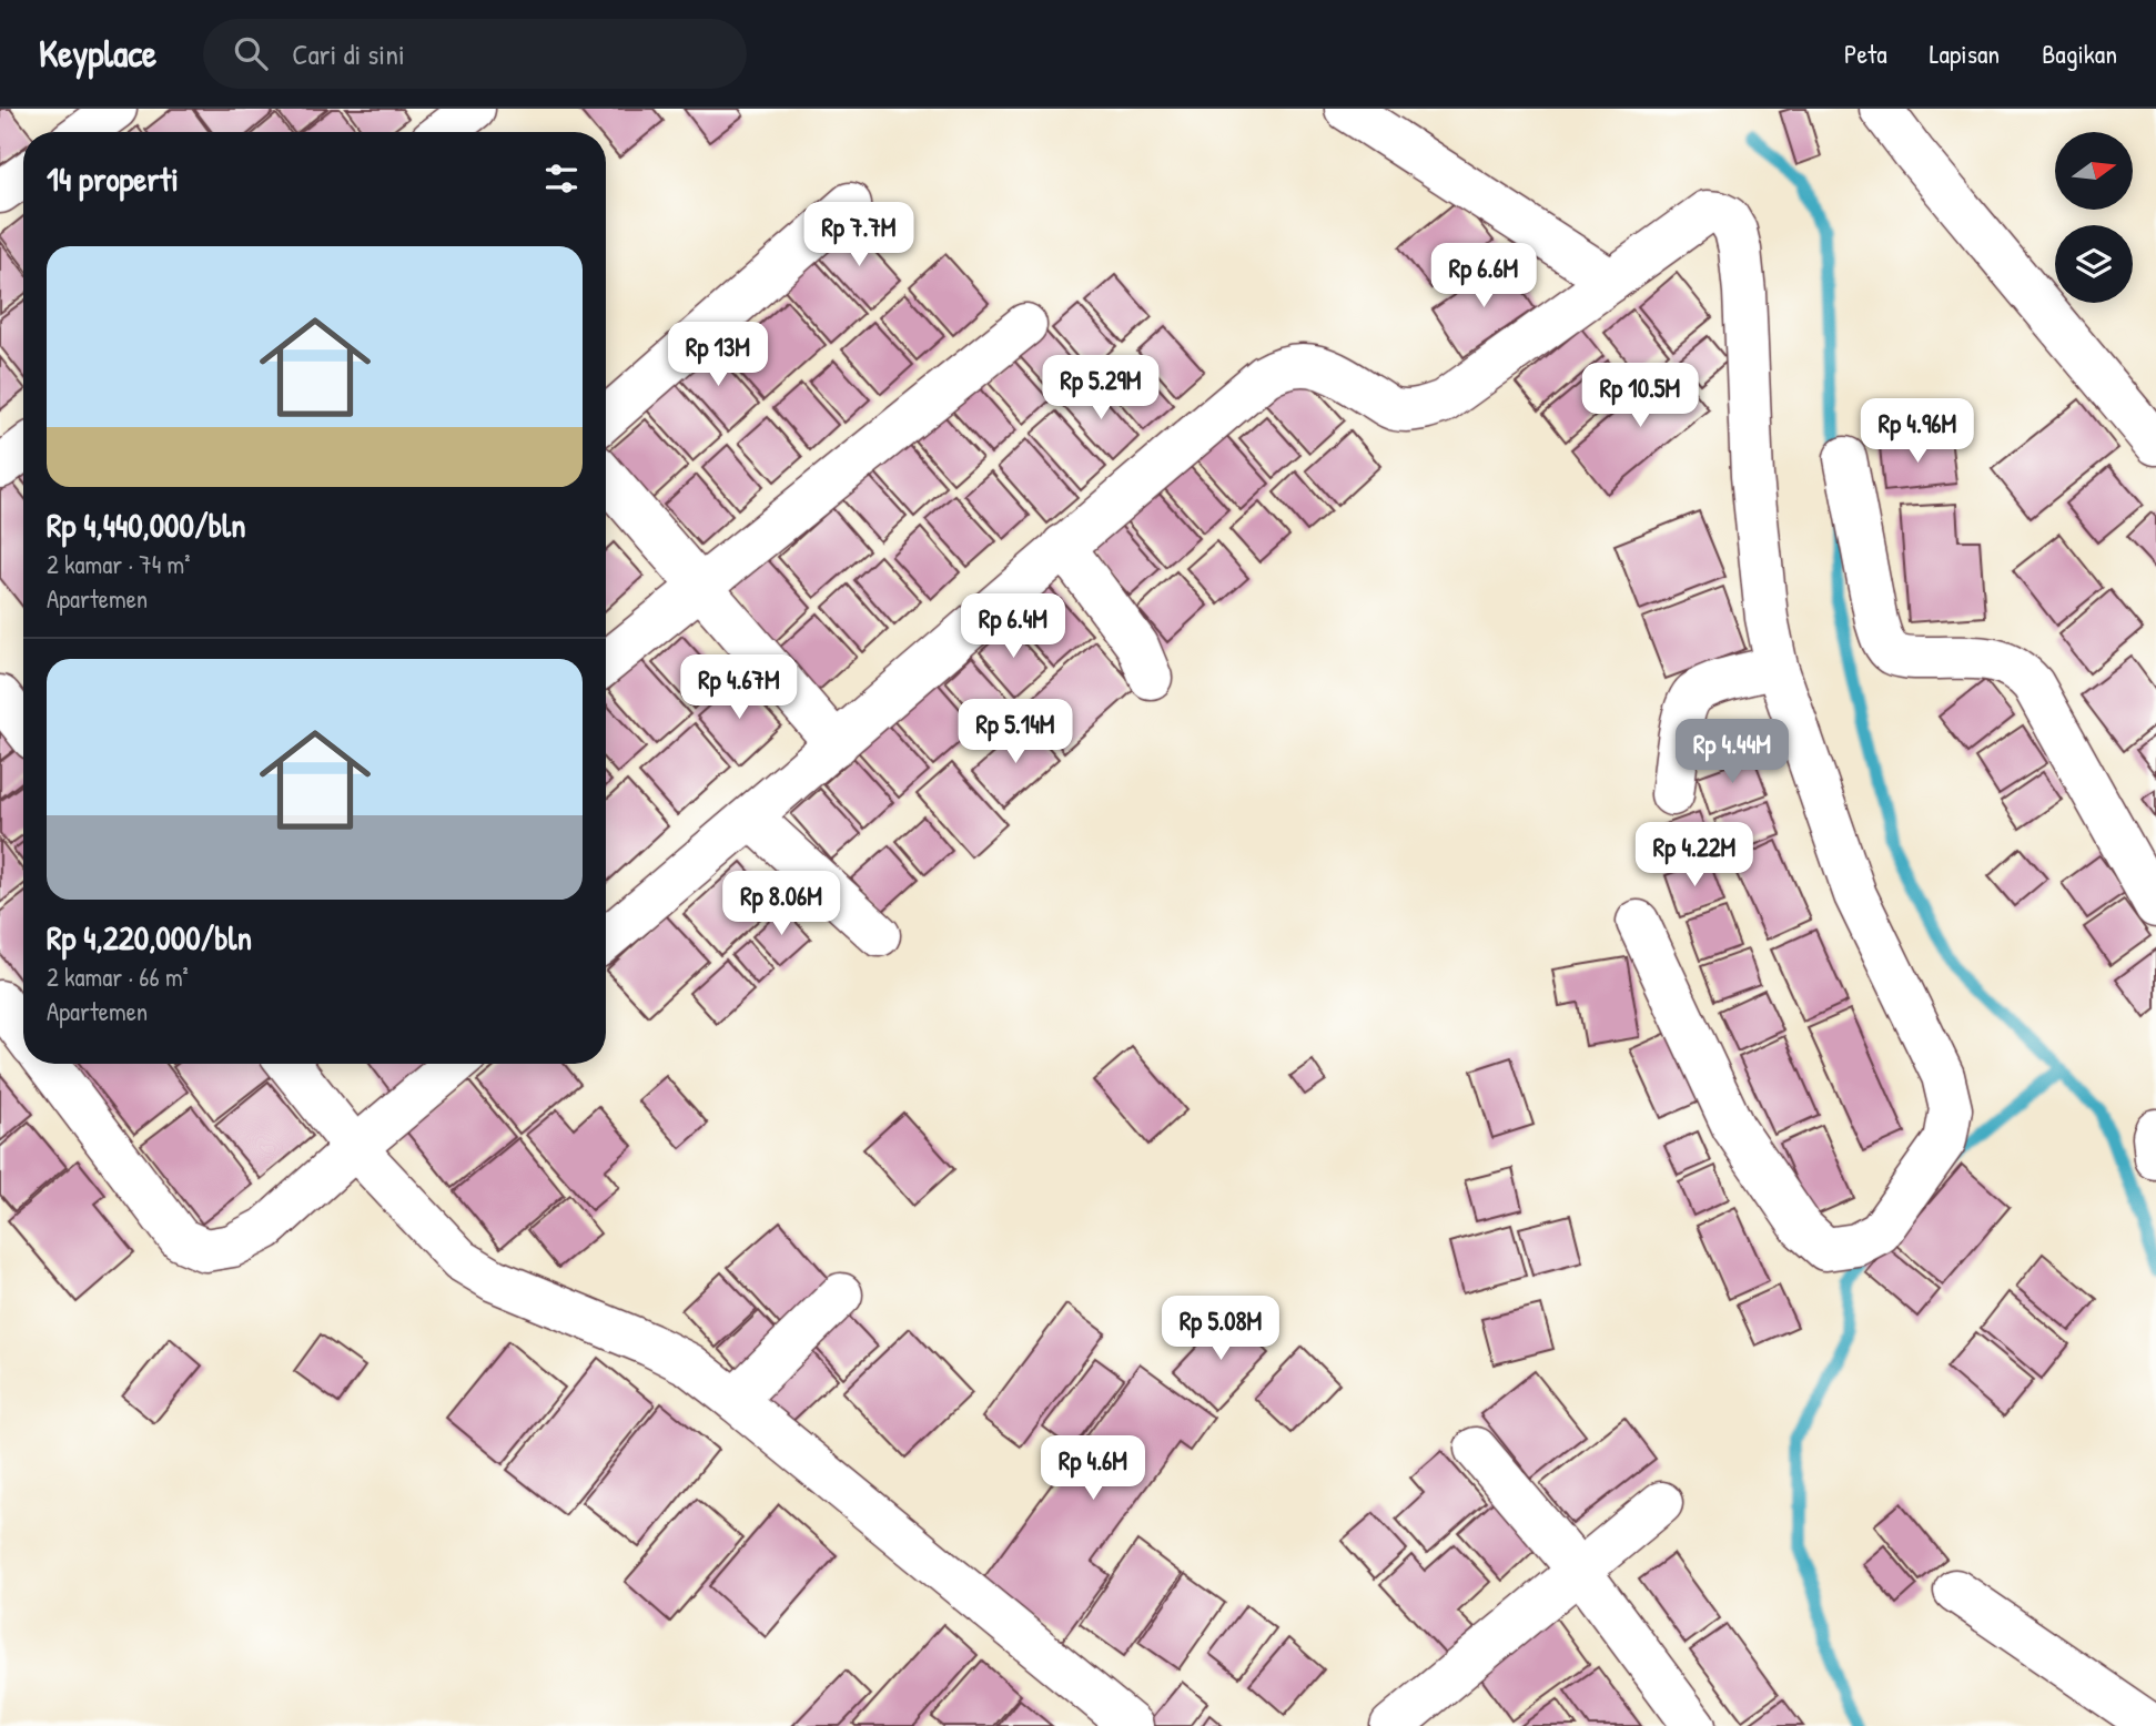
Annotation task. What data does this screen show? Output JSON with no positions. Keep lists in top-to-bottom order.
{
  "north": "right",
  "page": {
    "header": "Keyplace",
    "search": "Cari di sini",
    "nav": ["Peta", "Lapisan", "Bagikan"],
    "heading": "14 properti",
    "price": [
      "Rp 7.7M",
      "Rp 6.6M",
      "Rp 13M",
      "Rp 5.29M",
      "Rp 10.5M",
      "Rp 4.96M",
      "Rp 6.4M",
      "Rp 4.67M",
      "Rp 5.14M",
      "Rp 4.44M",
      "Rp 4.22M",
      "Rp 8.06M",
      "Rp 5.08M",
      "Rp 4.6M"
    ],
    "list": [
      {
        "name": "Rp 4,440,000/bln",
        "note": "2 kamar · 74 m² · Apartemen"
      },
      {
        "name": "Rp 4,220,000/bln",
        "note": "2 kamar · 66 m² · Apartemen"
      }
    ]
  }
}
